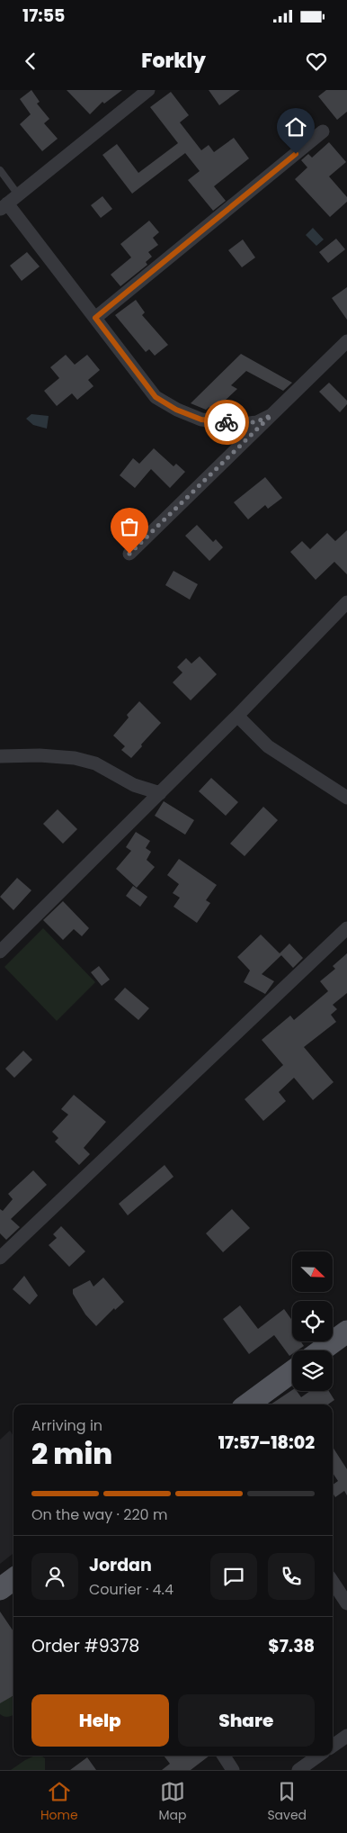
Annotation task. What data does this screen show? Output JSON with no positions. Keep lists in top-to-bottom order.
{
  "north": "bottom right",
  "page": {
    "status": "17:55",
    "header": "Forkly",
    "heading": ["2 min", "Arriving in", "17:57–18:02"],
    "panel": [
      "Jordan",
      "Courier · 4.4",
      "Order #9378",
      "$7.38"
    ],
    "bar": "On the way · 220 m",
    "buttons": ["Help", "Share"],
    "tabs": ["Home", "Map", "Saved"]
  }
}
